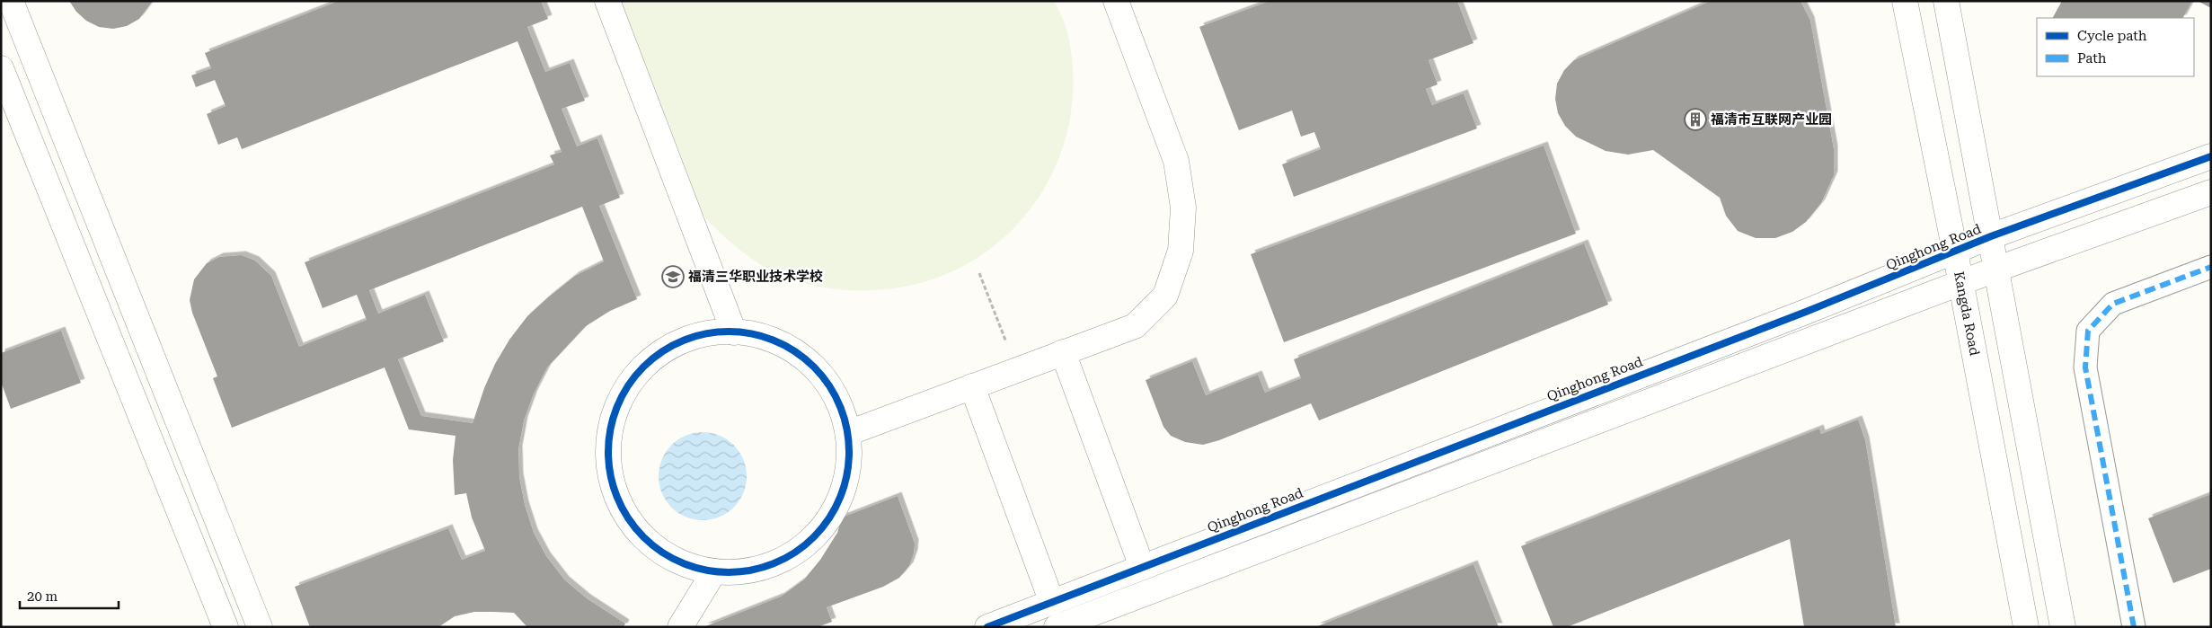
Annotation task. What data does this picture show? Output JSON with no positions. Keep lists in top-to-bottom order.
{
  "streets": {
    "street": ["Qinghong Road", "Kangda Road"]
  },
  "crossings": [
    ["Qinghong Road", "Kangda Road"]
  ],
  "places": {
    "building": ["福清市互联网产业园"],
    "school or university": ["福清三华职业技术学校"]
  },
  "legend": ["Cycle path", "Path"],
  "scale_bar": "20 m"
}
